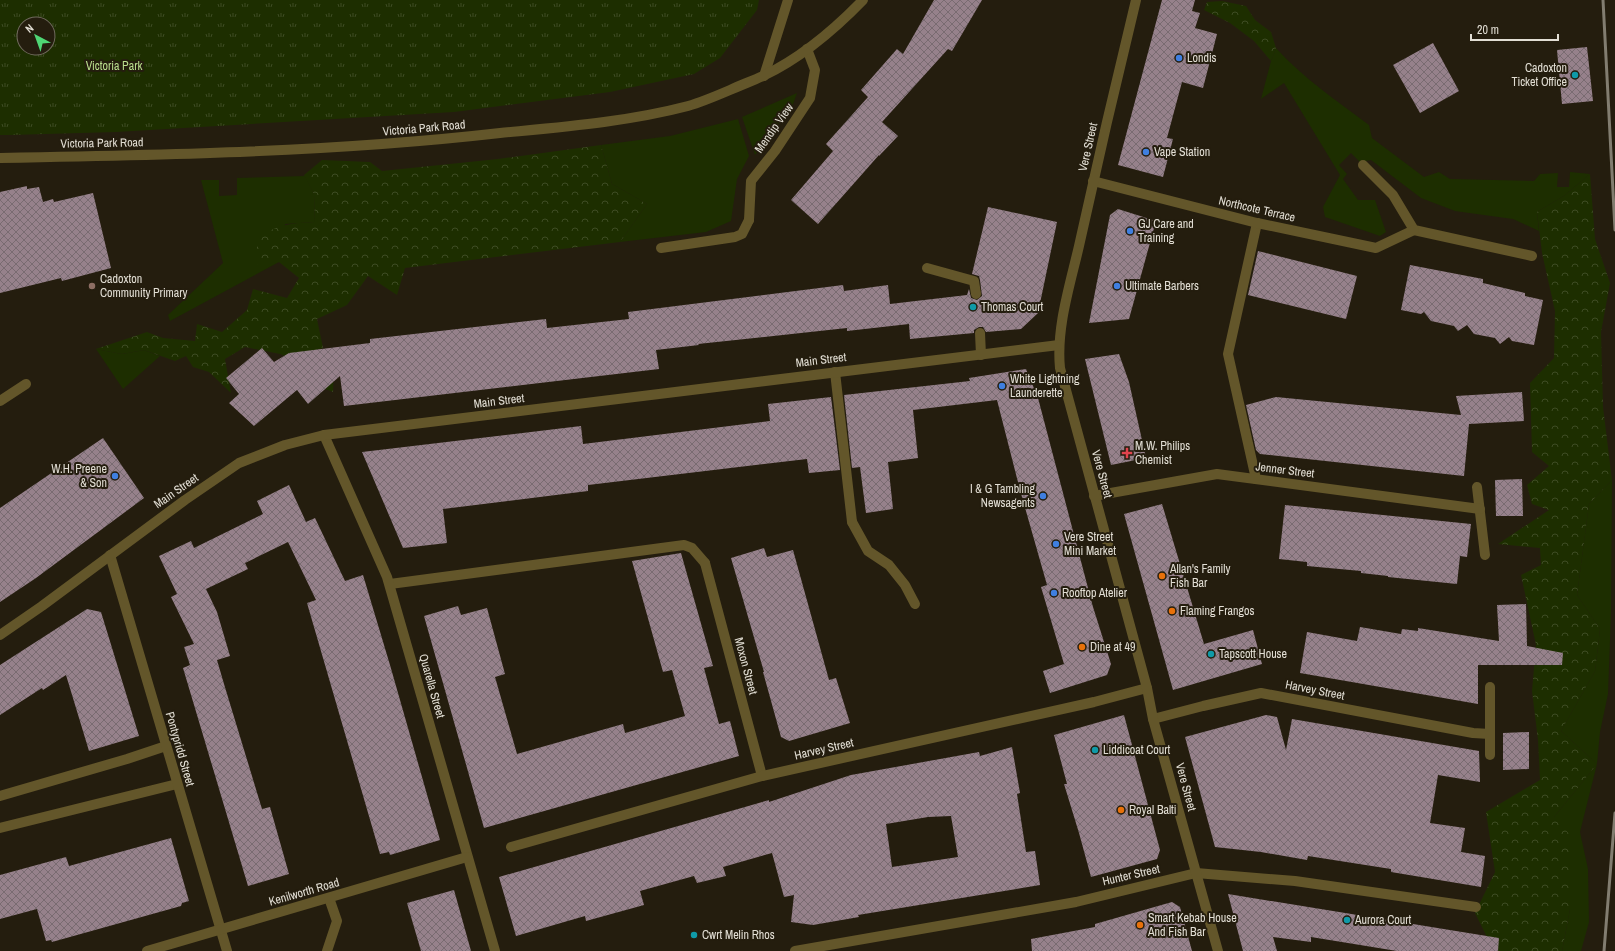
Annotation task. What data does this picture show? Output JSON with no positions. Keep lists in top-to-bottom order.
{
  "streets": {
    "street": [
      "Victoria Park Road",
      "Mendip View",
      "Vere Street",
      "Northcote Terrace",
      "Main Street",
      "Jenner Street",
      "Moxon Street",
      "Quarella Street",
      "Harvey Street",
      "Pontypridd Street",
      "Hunter Street",
      "Kenilworth Road"
    ]
  },
  "crossings": [
    ["Victoria Park Road", "Mendip View"],
    ["Vere Street", "Northcote Terrace"],
    ["Vere Street", "Main Street"],
    ["Vere Street", "Jenner Street"],
    ["Vere Street", "Harvey Street"],
    ["Vere Street", "Hunter Street"],
    ["Main Street", "Quarella Street"],
    ["Main Street", "Pontypridd Street"],
    ["Moxon Street", "Quarella Street"],
    ["Moxon Street", "Harvey Street"],
    ["Quarella Street", "Kenilworth Road"],
    ["Pontypridd Street", "Kenilworth Road"]
  ],
  "parks": ["Victoria Park"],
  "places": {
    "other": [
      "Londis",
      "Cadoxton Ticket Office",
      "Vape Station",
      "GJ Care and Training",
      "Cadoxton Community Primary",
      "Ultimate Barbers",
      "Thomas Court",
      "White Lightning Launderette",
      "W.H. Preene & Son",
      "I & G Tambling Newsagents",
      "Vere Street Mini Market",
      "Allan's Family Fish Bar",
      "Rooftop Atelier",
      "Flaming Frangos",
      "Dine at 49",
      "Tapscott House",
      "Liddicoat Court",
      "Royal Balti",
      "Aurora Court",
      "Smart Kebab House And Fish Bar",
      "Cwrt Melin Rhos"
    ],
    "health": ["M.W. Philips Chemist"]
  },
  "scale_bar": "20 m",
  "north": "top left"
}
